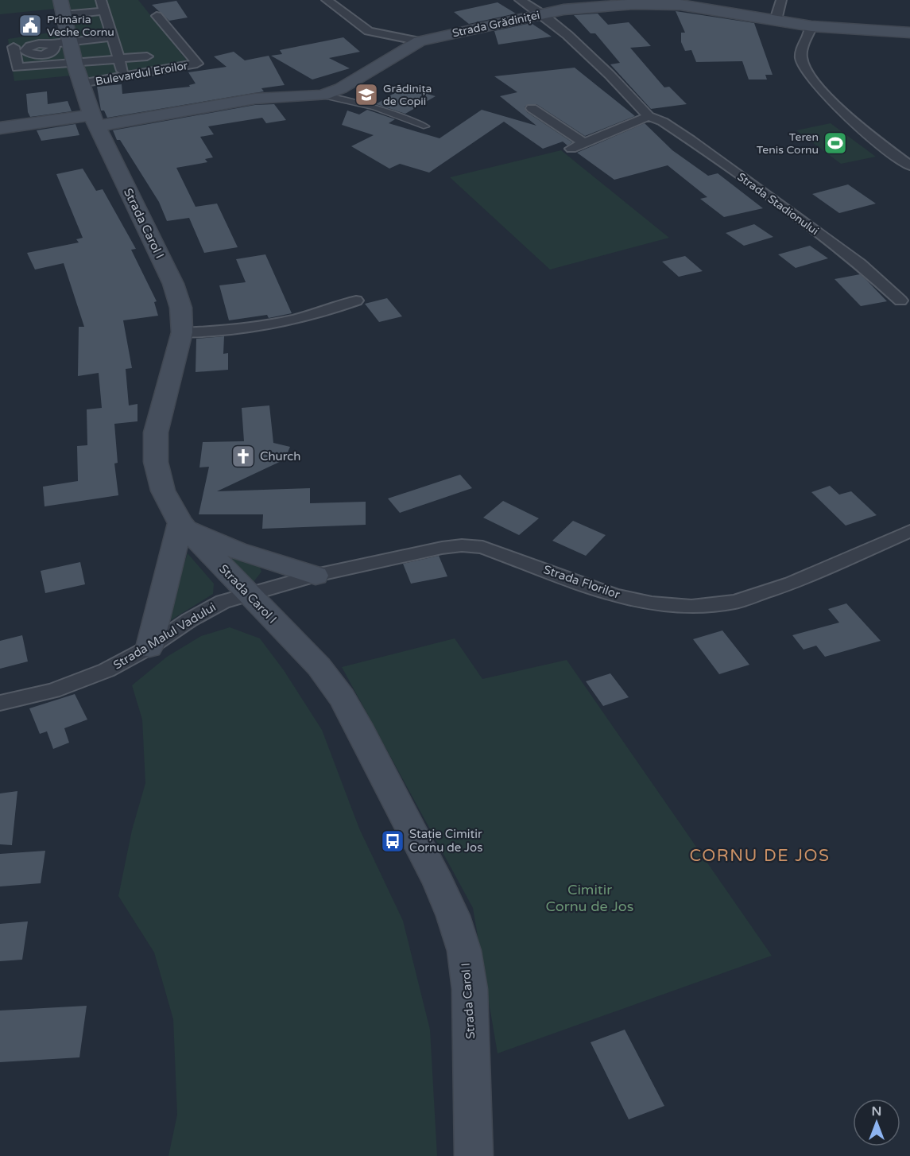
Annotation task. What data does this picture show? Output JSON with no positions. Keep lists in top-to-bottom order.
{
  "streets": {
    "main road": ["Strada Grădiniței", "Bulevardul Eroilor", "Strada Carol I"],
    "street": ["Strada Stadionului", "Strada Florilor", "Strada Malul Vadului"]
  },
  "crossings": [
    ["Strada Grădiniței", "Bulevardul Eroilor"],
    ["Strada Grădiniței", "Strada Stadionului"],
    ["Strada Grădiniței", "Strada Carol I"],
    ["Bulevardul Eroilor", "Strada Carol I"],
    ["Strada Carol I", "Strada Florilor"],
    ["Strada Carol I", "Strada Malul Vadului"],
    ["Strada Florilor", "Strada Malul Vadului"]
  ],
  "districts": ["CORNU DE JOS"],
  "parks": ["Cimitir Cornu de Jos"],
  "places": {
    "public building": ["Primăria Veche Cornu"],
    "school or university": ["Grădinița de Copii"],
    "sports": ["Teren Tenis Cornu"],
    "church": ["Church"],
    "bus stop": ["Stație Cimitir Cornu de Jos"]
  },
  "north": "top"
}
